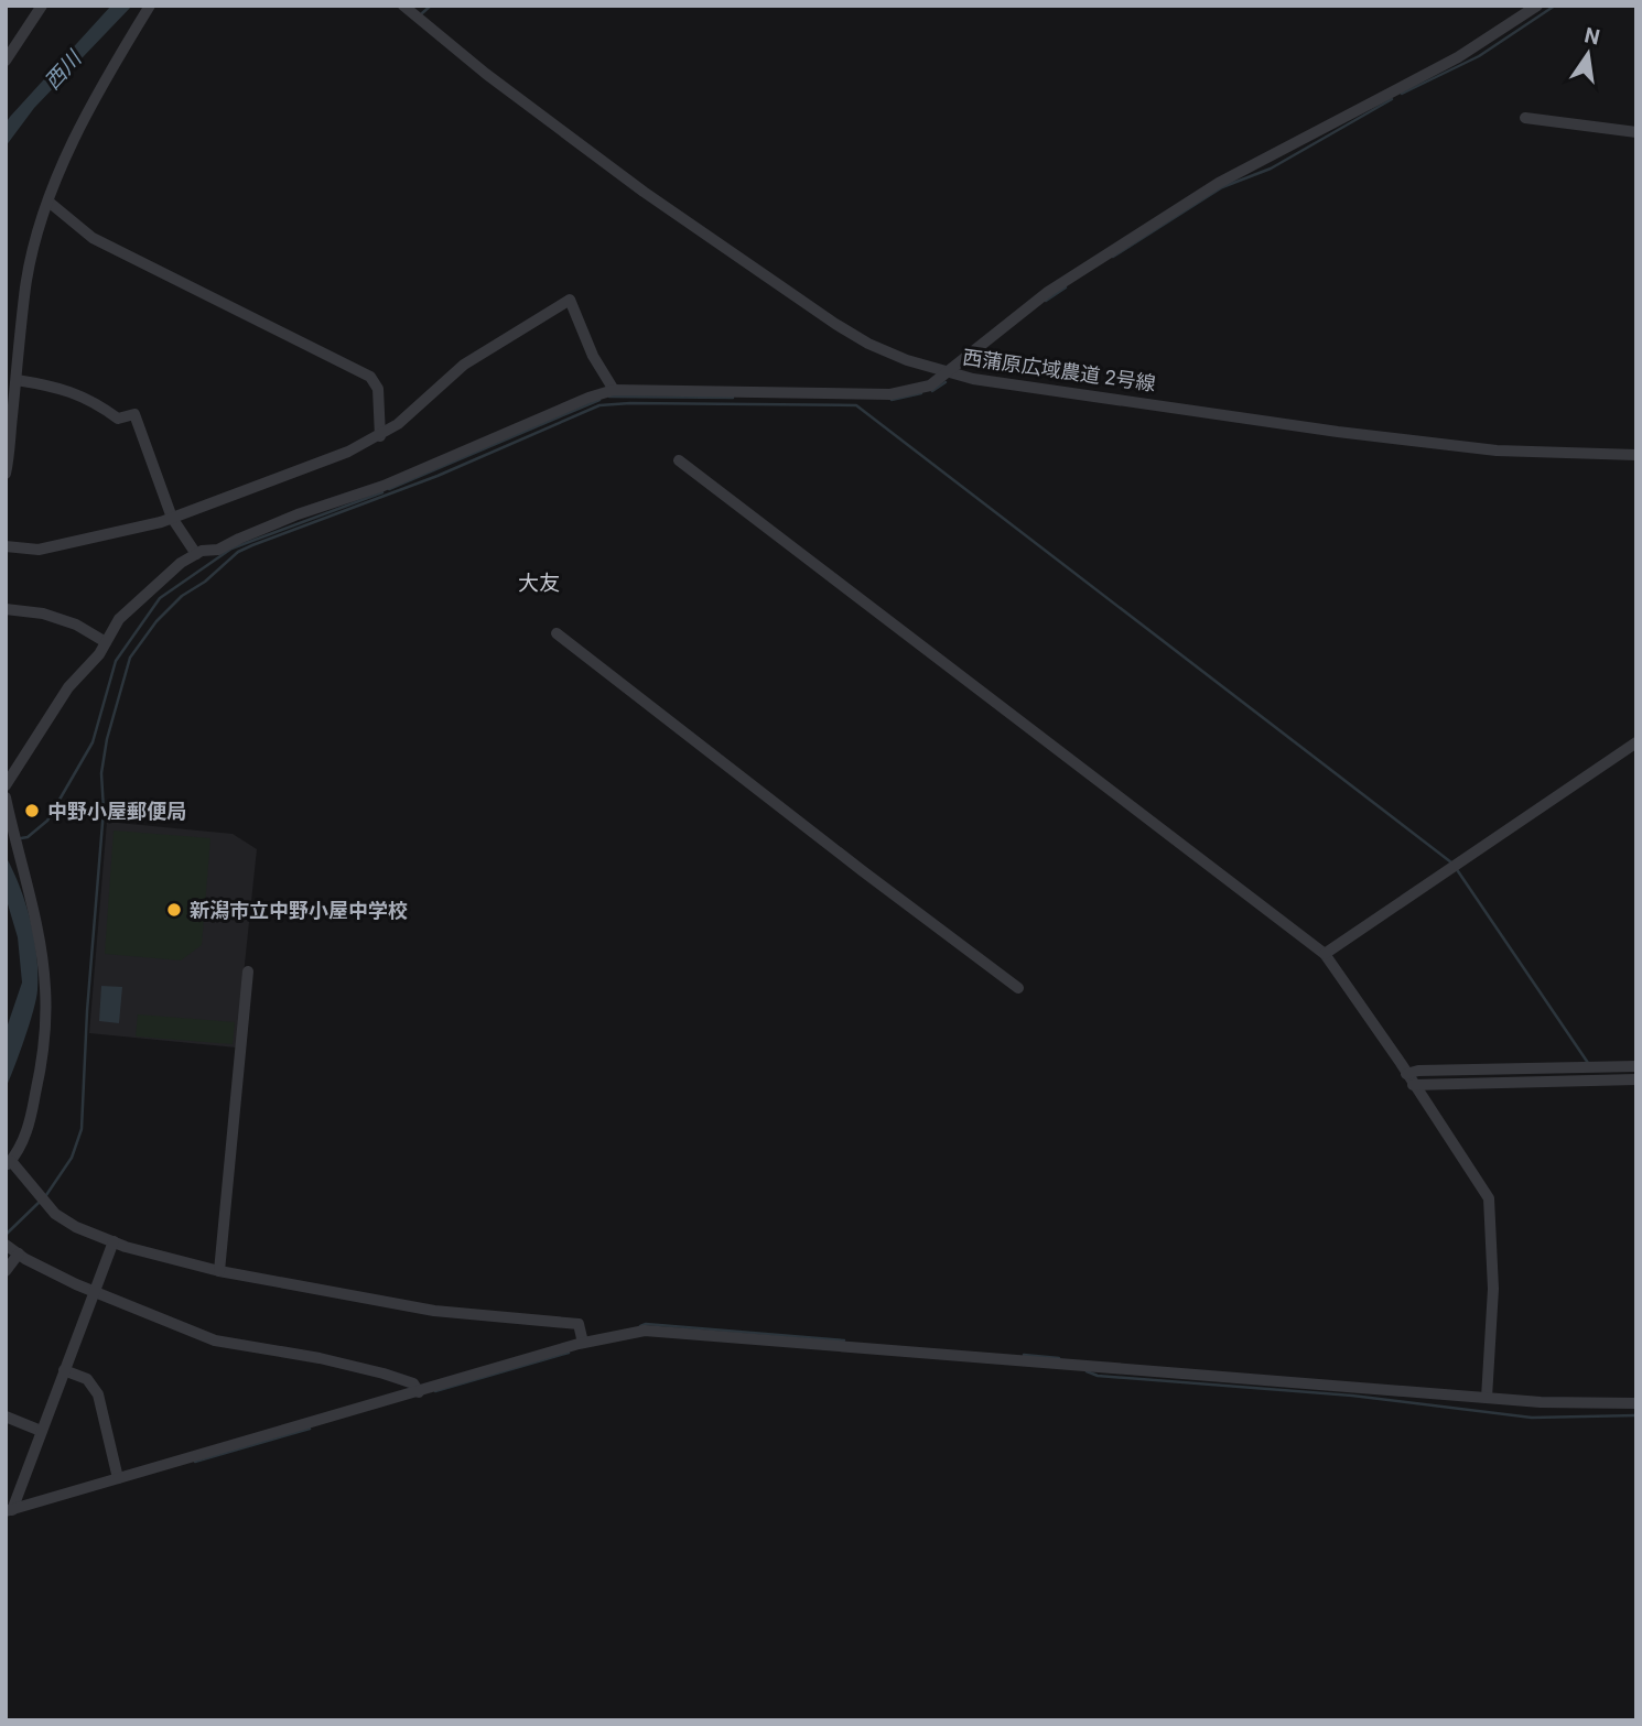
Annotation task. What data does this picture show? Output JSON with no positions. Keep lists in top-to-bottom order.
{
  "streets": {
    "street": ["西蒲原広域農道 2号線"]
  },
  "districts": ["大友"],
  "water": ["西川"],
  "places": ["中野小屋郵便局", "新潟市立中野小屋中学校"],
  "north": "top"
}
